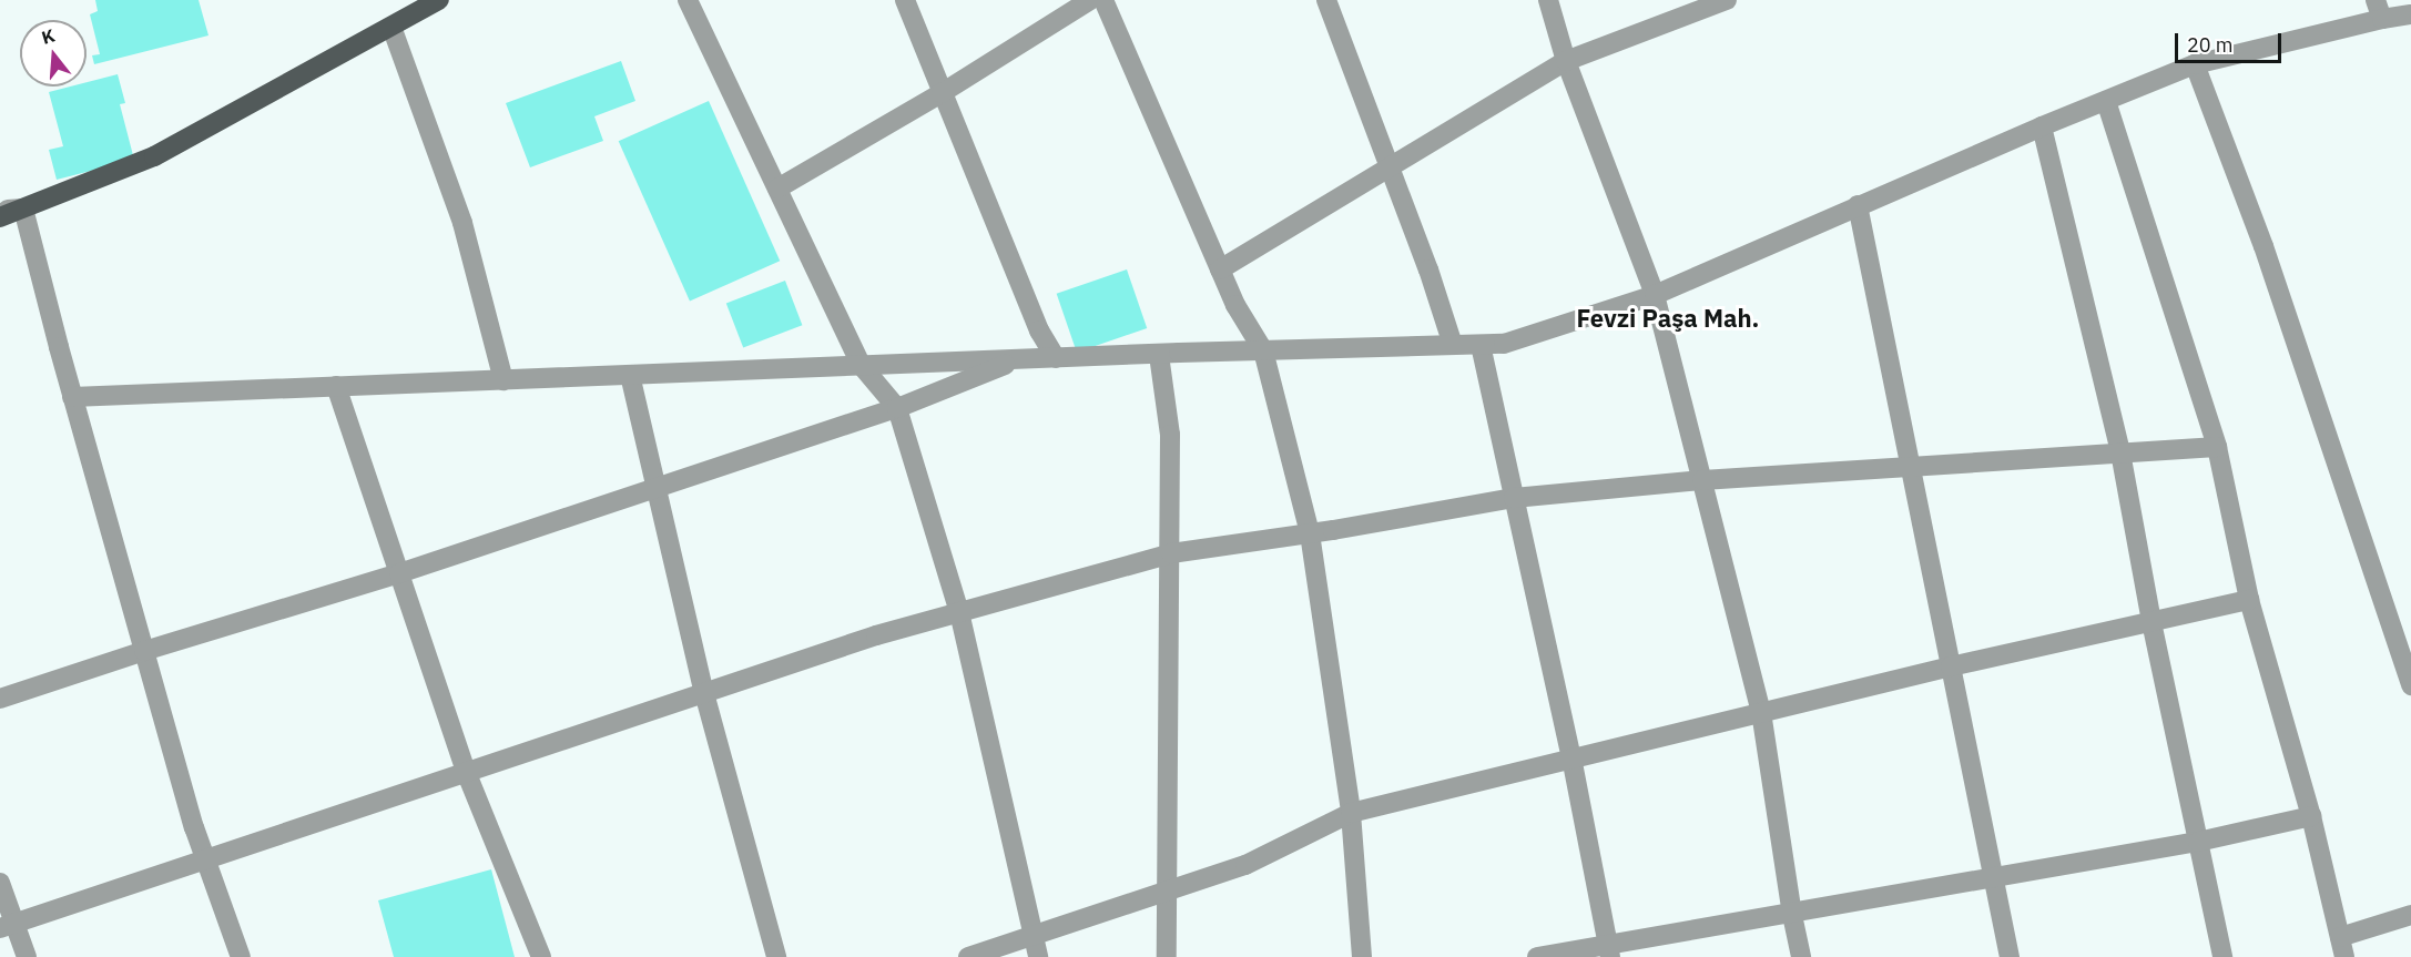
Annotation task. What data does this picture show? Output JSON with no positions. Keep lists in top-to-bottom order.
{
  "districts": ["Fevzi Paşa Mah."],
  "scale_bar": "20 m",
  "north": "top"
}
